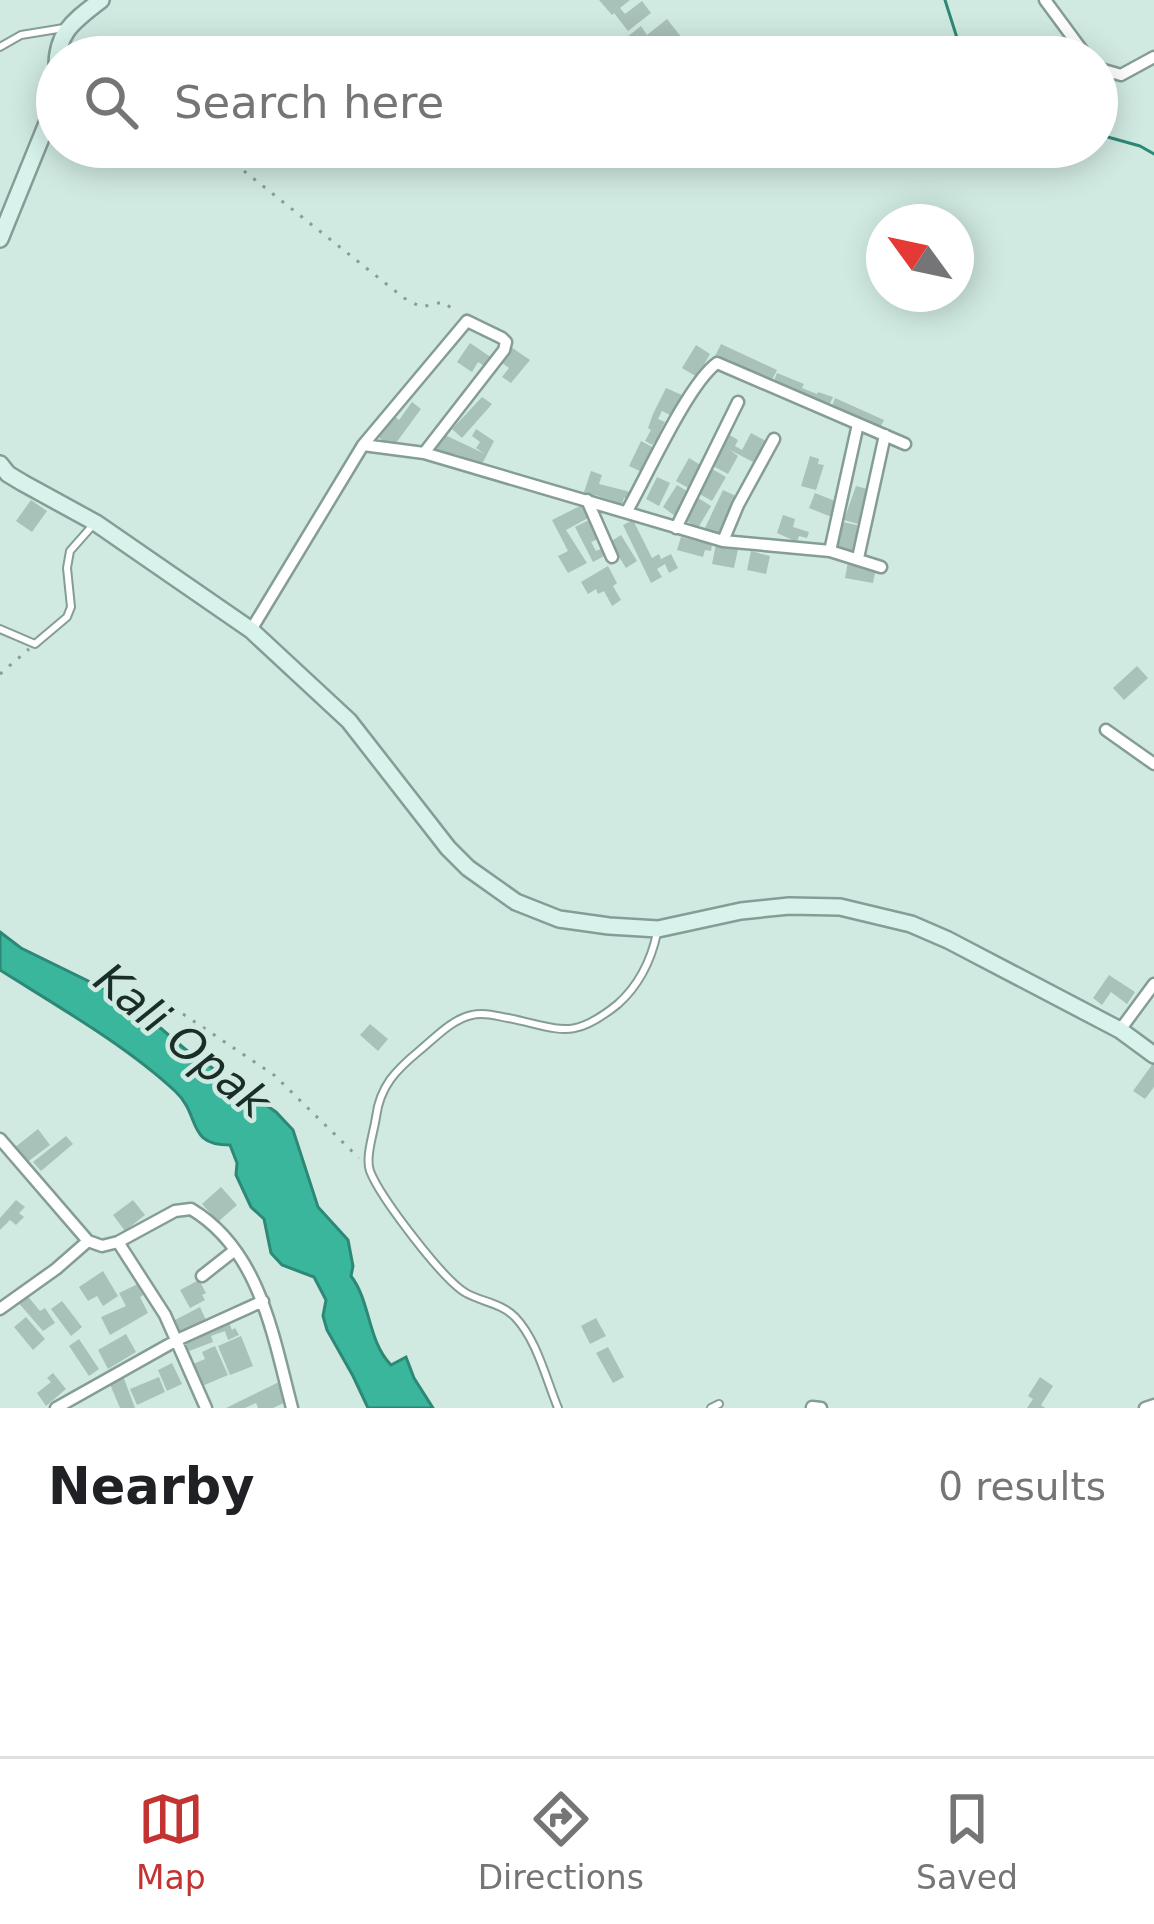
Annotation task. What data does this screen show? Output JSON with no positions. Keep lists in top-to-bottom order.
{
  "water": ["Kali Opak"],
  "north": "top left",
  "page": {
    "search": "Search here",
    "heading": ["Nearby", "0 results"],
    "nav": ["Map", "Directions", "Saved"]
  }
}
